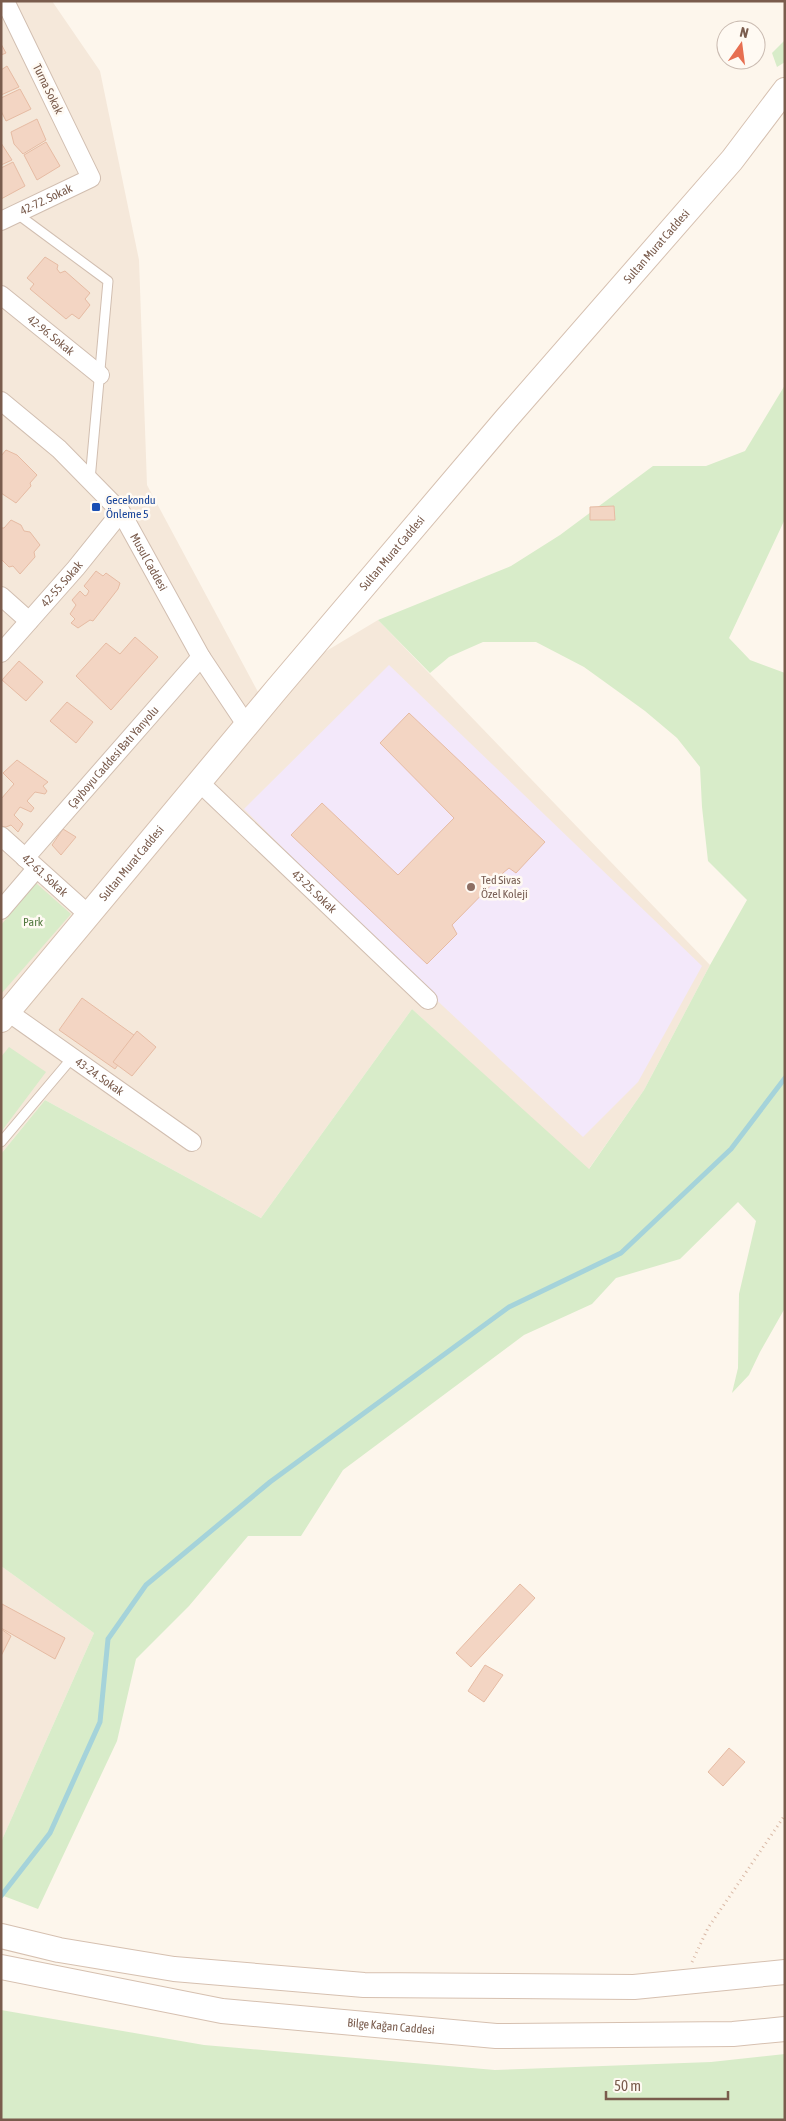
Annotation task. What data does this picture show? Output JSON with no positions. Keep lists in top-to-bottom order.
{
  "streets": {
    "main road": ["Sultan Murat Caddesi", "Bilge Kağan Caddesi"],
    "street": [
      "Turna Sokak",
      "42-72. Sokak",
      "42-96. Sokak",
      "Musul Caddesi",
      "42-55. Sokak",
      "Çayboyu Caddesi Batı Yanyolu",
      "42-61. Sokak",
      "43-25. Sokak",
      "43-24. Sokak"
    ]
  },
  "crossings": [
    ["Turna Sokak", "42-72. Sokak"],
    ["Sultan Murat Caddesi", "Musul Caddesi"],
    ["Sultan Murat Caddesi", "42-61. Sokak"],
    ["Sultan Murat Caddesi", "43-25. Sokak"],
    ["Sultan Murat Caddesi", "43-24. Sokak"],
    ["Musul Caddesi", "42-55. Sokak"],
    ["Musul Caddesi", "Çayboyu Caddesi Batı Yanyolu"],
    ["Çayboyu Caddesi Batı Yanyolu", "42-61. Sokak"]
  ],
  "parks": ["Park"],
  "places": {
    "transit": ["Gecekondu Önleme 5"],
    "other": ["Ted Sivas Özel Koleji"]
  },
  "scale_bar": "50 m",
  "north": "top"
}
